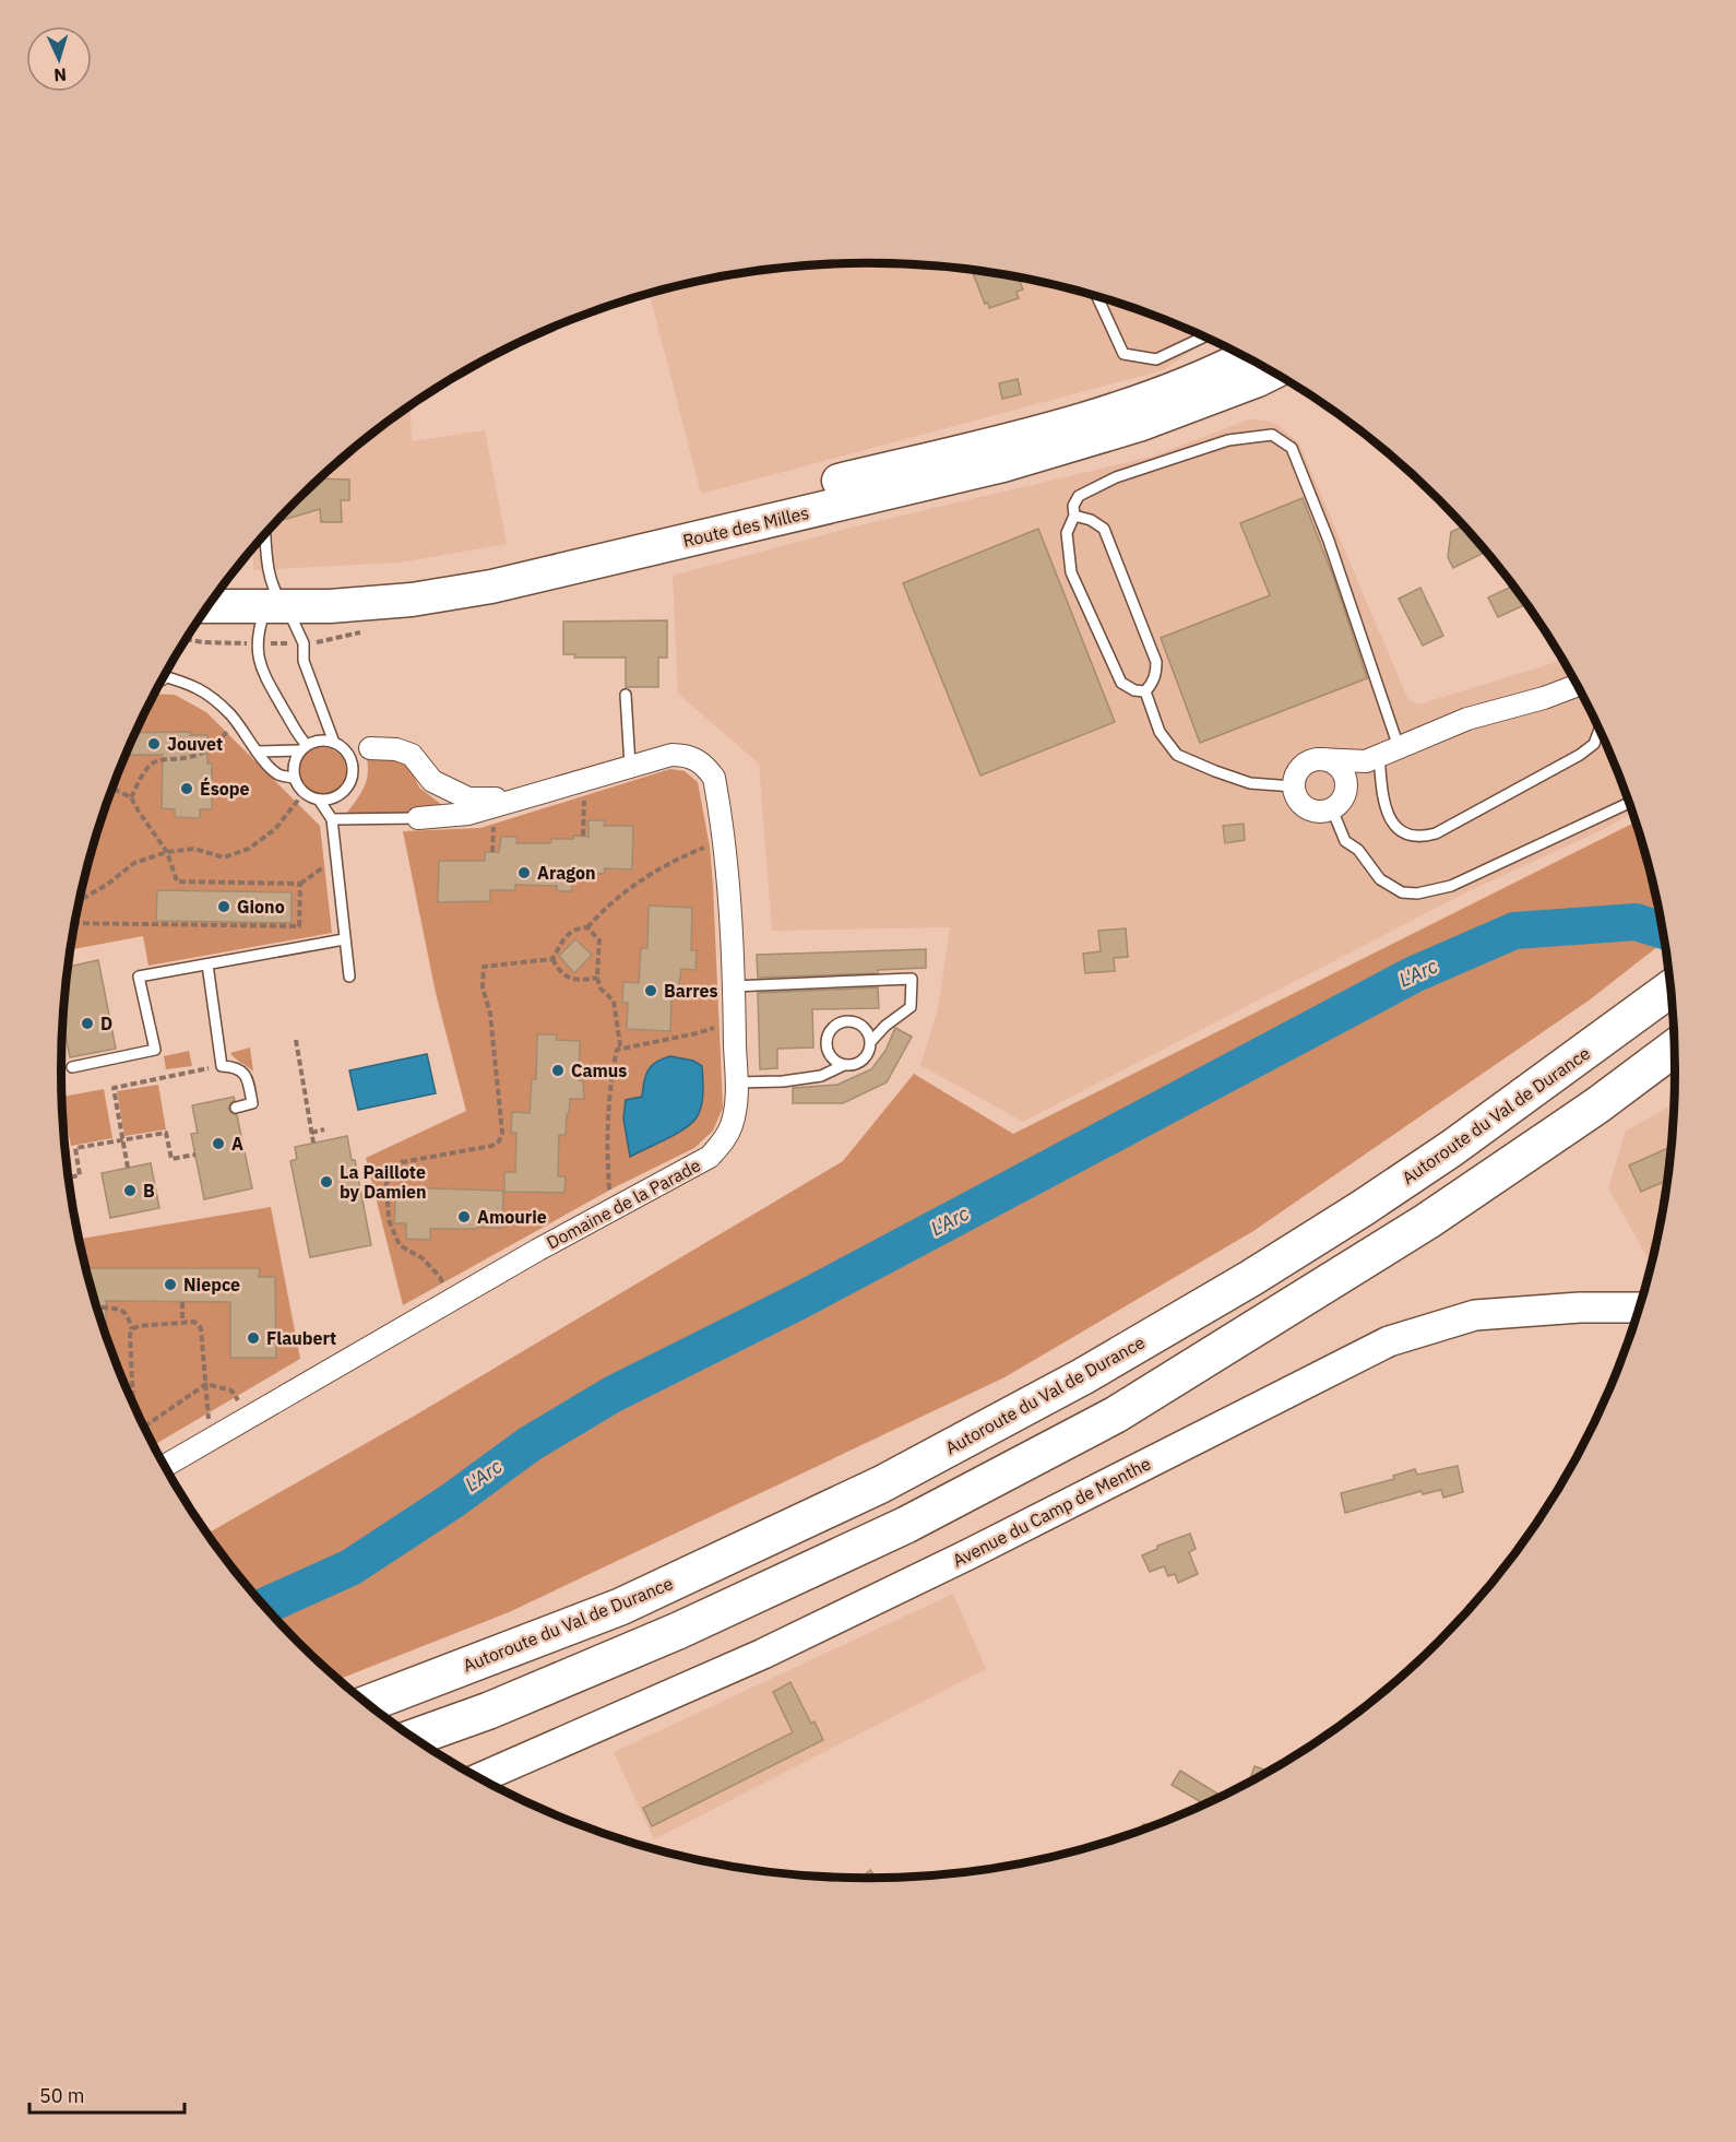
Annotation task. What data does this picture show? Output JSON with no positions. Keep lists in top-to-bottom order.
{
  "streets": {
    "highway": ["Autoroute du Val de Durance"],
    "main road": ["Route des Milles", "Avenue du Camp de Menthe"],
    "street": ["Domaine de la Parade"]
  },
  "water": ["L'Arc"],
  "places": [
    "Jouvet",
    "Ésope",
    "Aragon",
    "Giono",
    "Barres",
    "D",
    "Camus",
    "A",
    "La Paillote by Damien",
    "B",
    "Amourie",
    "Niepce",
    "Flaubert"
  ],
  "scale_bar": "50 m",
  "north": "bottom"
}
